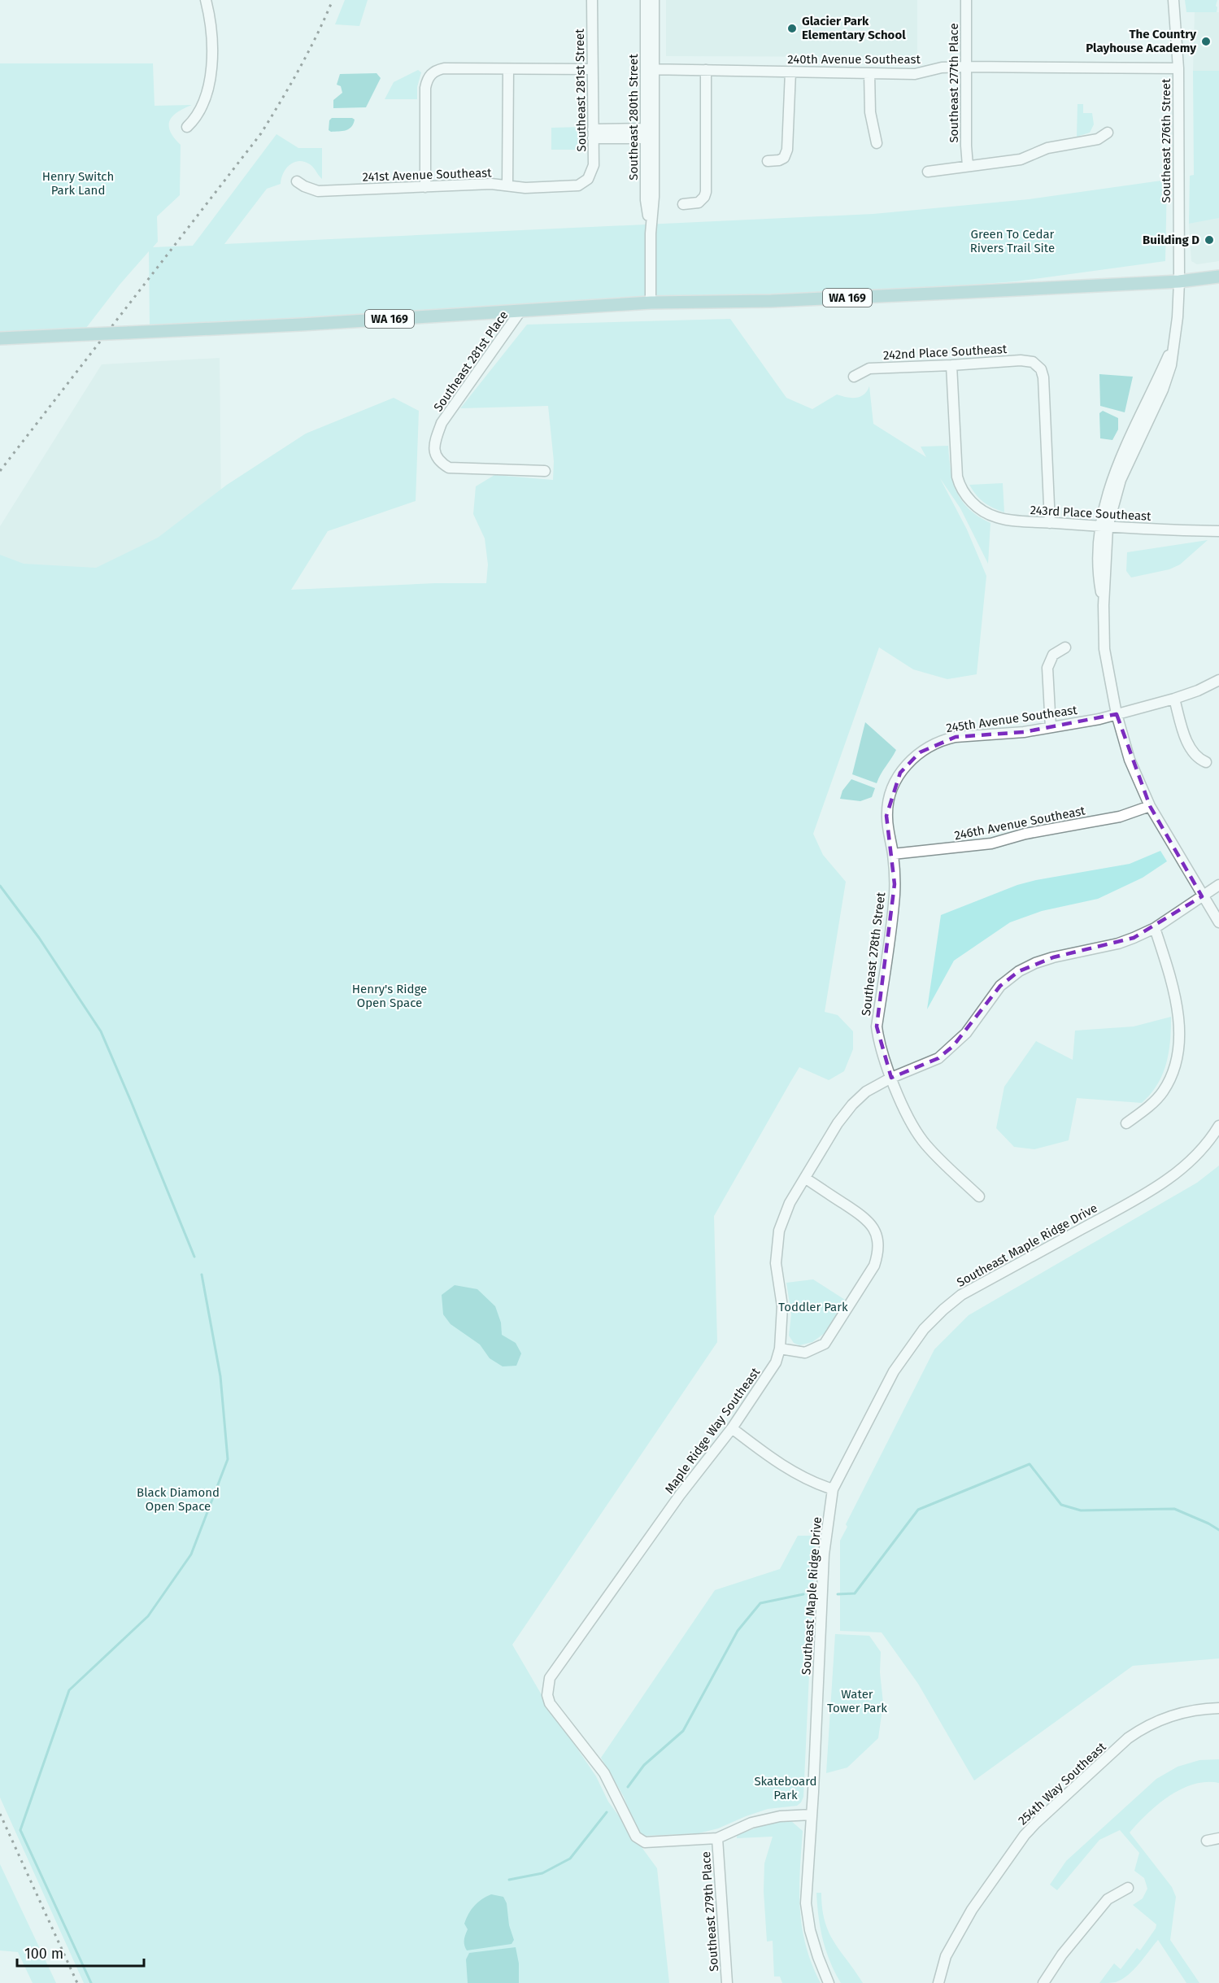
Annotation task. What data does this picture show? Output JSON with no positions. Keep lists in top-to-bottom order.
{
  "streets": {
    "main road": ["WA 169"],
    "street": [
      "240th Avenue Southeast",
      "Southeast 277th Place",
      "Southeast 281st Street",
      "Southeast 280th Street",
      "Southeast 276th Street",
      "241st Avenue Southeast",
      "242nd Place Southeast",
      "Southeast 281st Place",
      "243rd Place Southeast",
      "245th Avenue Southeast",
      "246th Avenue Southeast",
      "Southeast 278th Street",
      "Southeast Maple Ridge Drive",
      "Maple Ridge Way Southeast",
      "254th Way Southeast",
      "Southeast 279th Place"
    ]
  },
  "crossings": [
    ["240th Avenue Southeast", "Southeast 277th Place"],
    ["240th Avenue Southeast", "Southeast 280th Street"],
    ["240th Avenue Southeast", "Southeast 276th Street"],
    ["Southeast 281st Street", "241st Avenue Southeast"],
    ["Southeast 280th Street", "WA 169"],
    ["Southeast 276th Street", "WA 169"],
    ["WA 169", "Southeast 281st Place"],
    ["242nd Place Southeast", "243rd Place Southeast"],
    ["245th Avenue Southeast", "Southeast 278th Street"],
    ["246th Avenue Southeast", "Southeast 278th Street"],
    ["Southeast 278th Street", "Maple Ridge Way Southeast"],
    ["Maple Ridge Way Southeast", "Southeast 279th Place"]
  ],
  "parks": [
    "Henry Switch Park Land",
    "Green To Cedar Rivers Trail Site",
    "Henry's Ridge Open Space",
    "Toddler Park",
    "Black Diamond Open Space",
    "Water Tower Park",
    "Skateboard Park"
  ],
  "places": ["Glacier Park Elementary School", "The Country Playhouse Academy", "Building D"],
  "scale_bar": "100 m"
}
